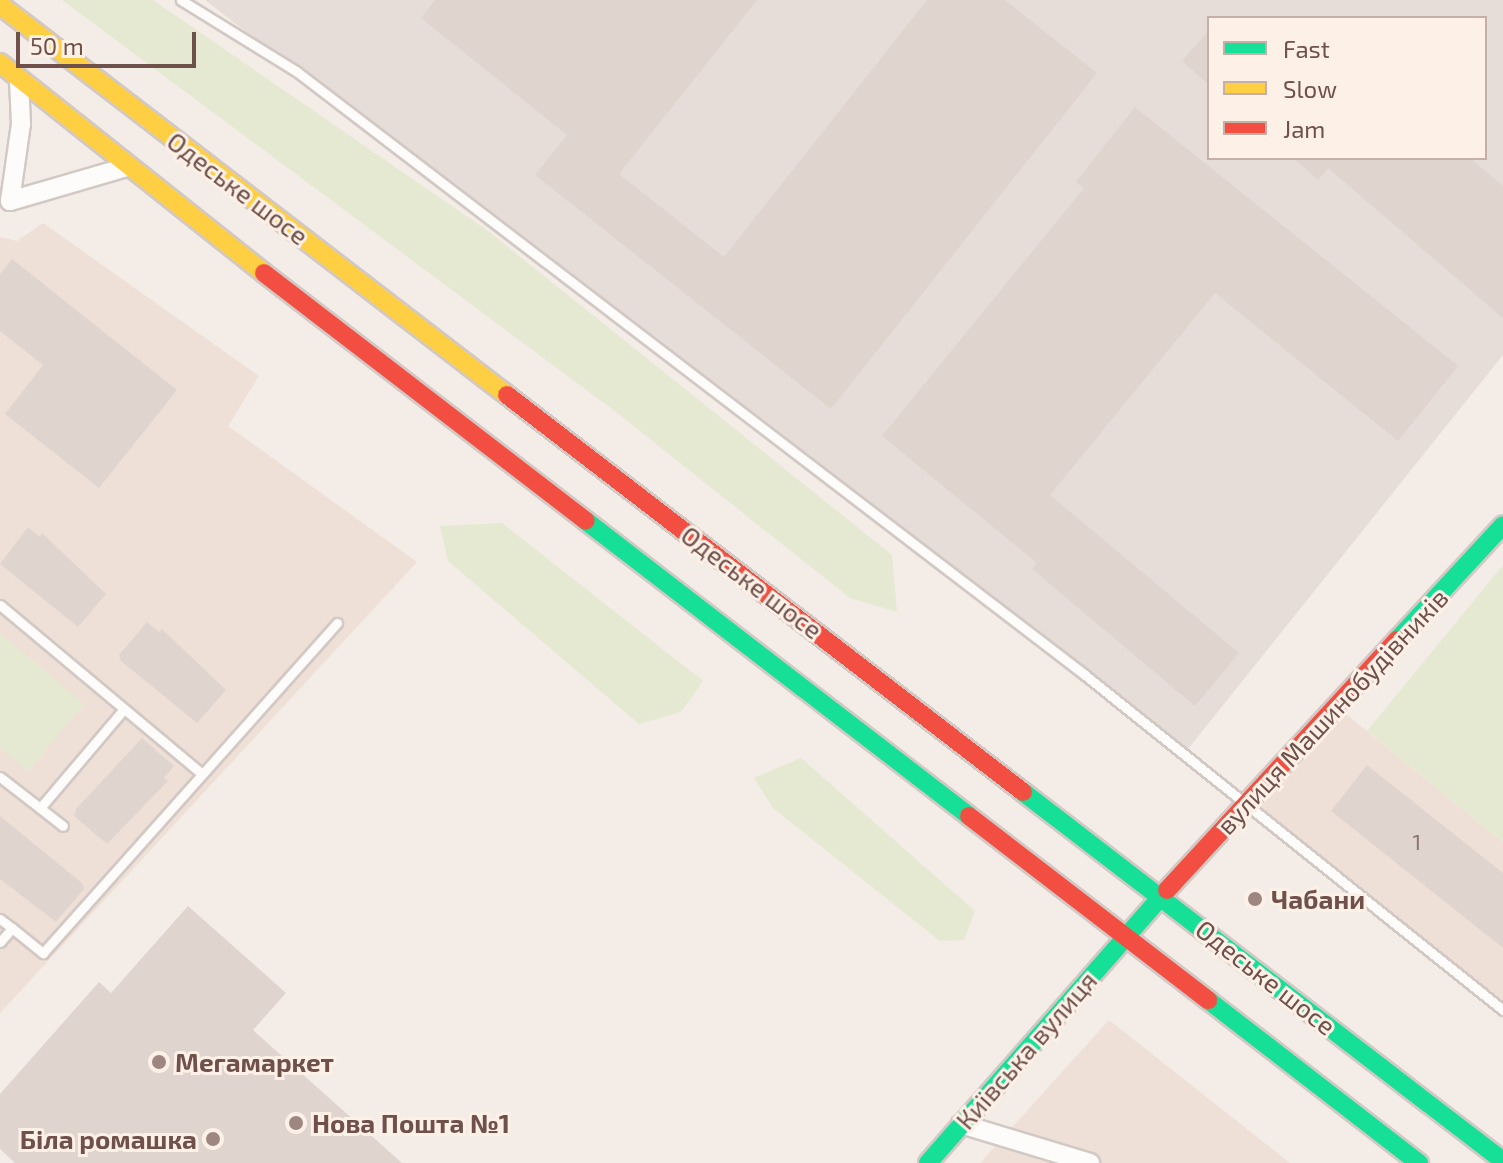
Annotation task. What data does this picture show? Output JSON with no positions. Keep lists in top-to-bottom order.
{
  "streets": {
    "main road": ["Одеське шосе", "вулиця Машинобудівників", "Київська вулиця"]
  },
  "crossings": [
    ["Одеське шосе", "вулиця Машинобудівників"],
    ["Одеське шосе", "Київська вулиця"],
    ["вулиця Машинобудівників", "Київська вулиця"]
  ],
  "places": [
    "Чабани",
    "Мегамаркет",
    "Нова Пошта №1",
    "Біла ромашка"
  ],
  "house_numbers": ["1"],
  "legend": ["Fast", "Slow", "Jam"],
  "scale_bar": "50 m"
}
